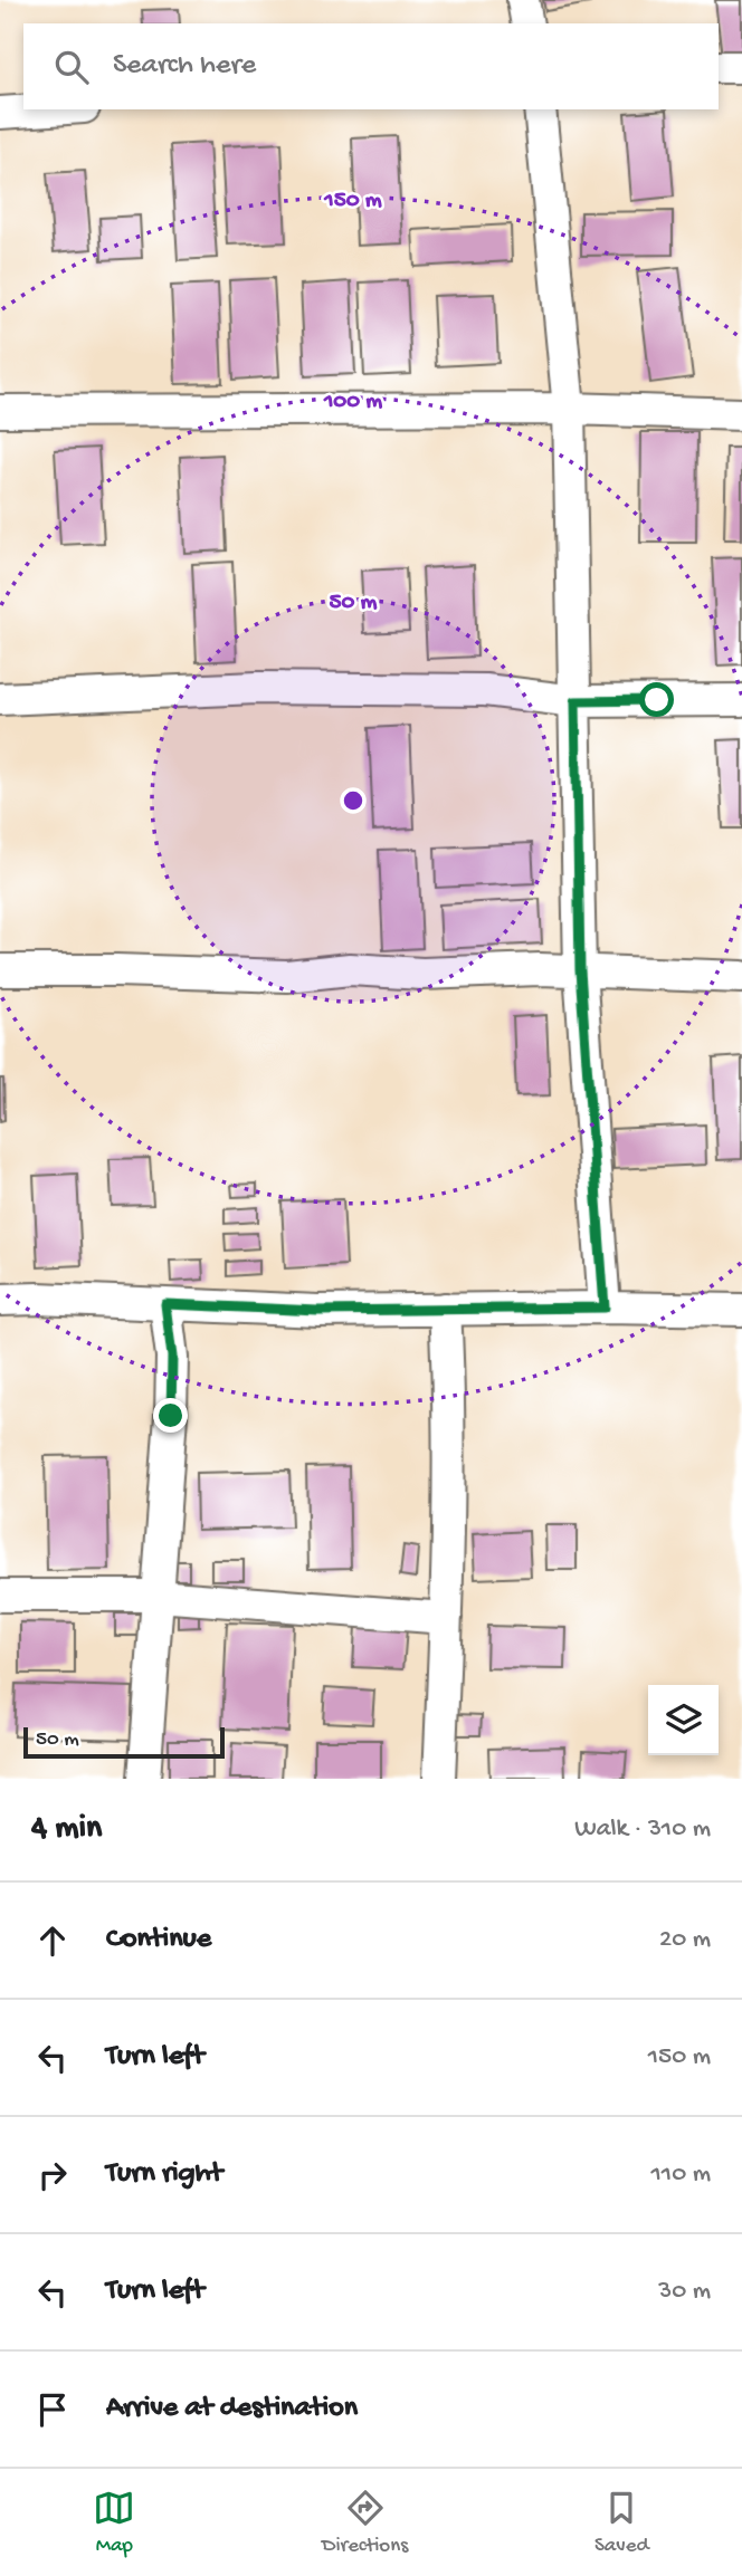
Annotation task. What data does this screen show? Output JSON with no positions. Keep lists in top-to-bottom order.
{
  "scale_bar": "50 m",
  "page": {
    "search": "Search here",
    "scale": "50 m",
    "heading": ["4 min", "Walk · 310 m"],
    "list": [
      ["Continue", "20 m"],
      ["Turn left", "150 m"],
      ["Turn right", "110 m"],
      ["Turn left", "30 m"],
      "Arrive at destination"
    ],
    "nav": ["Map", "Directions", "Saved"]
  },
  "rings": ["150 m", "100 m", "50 m"]
}
